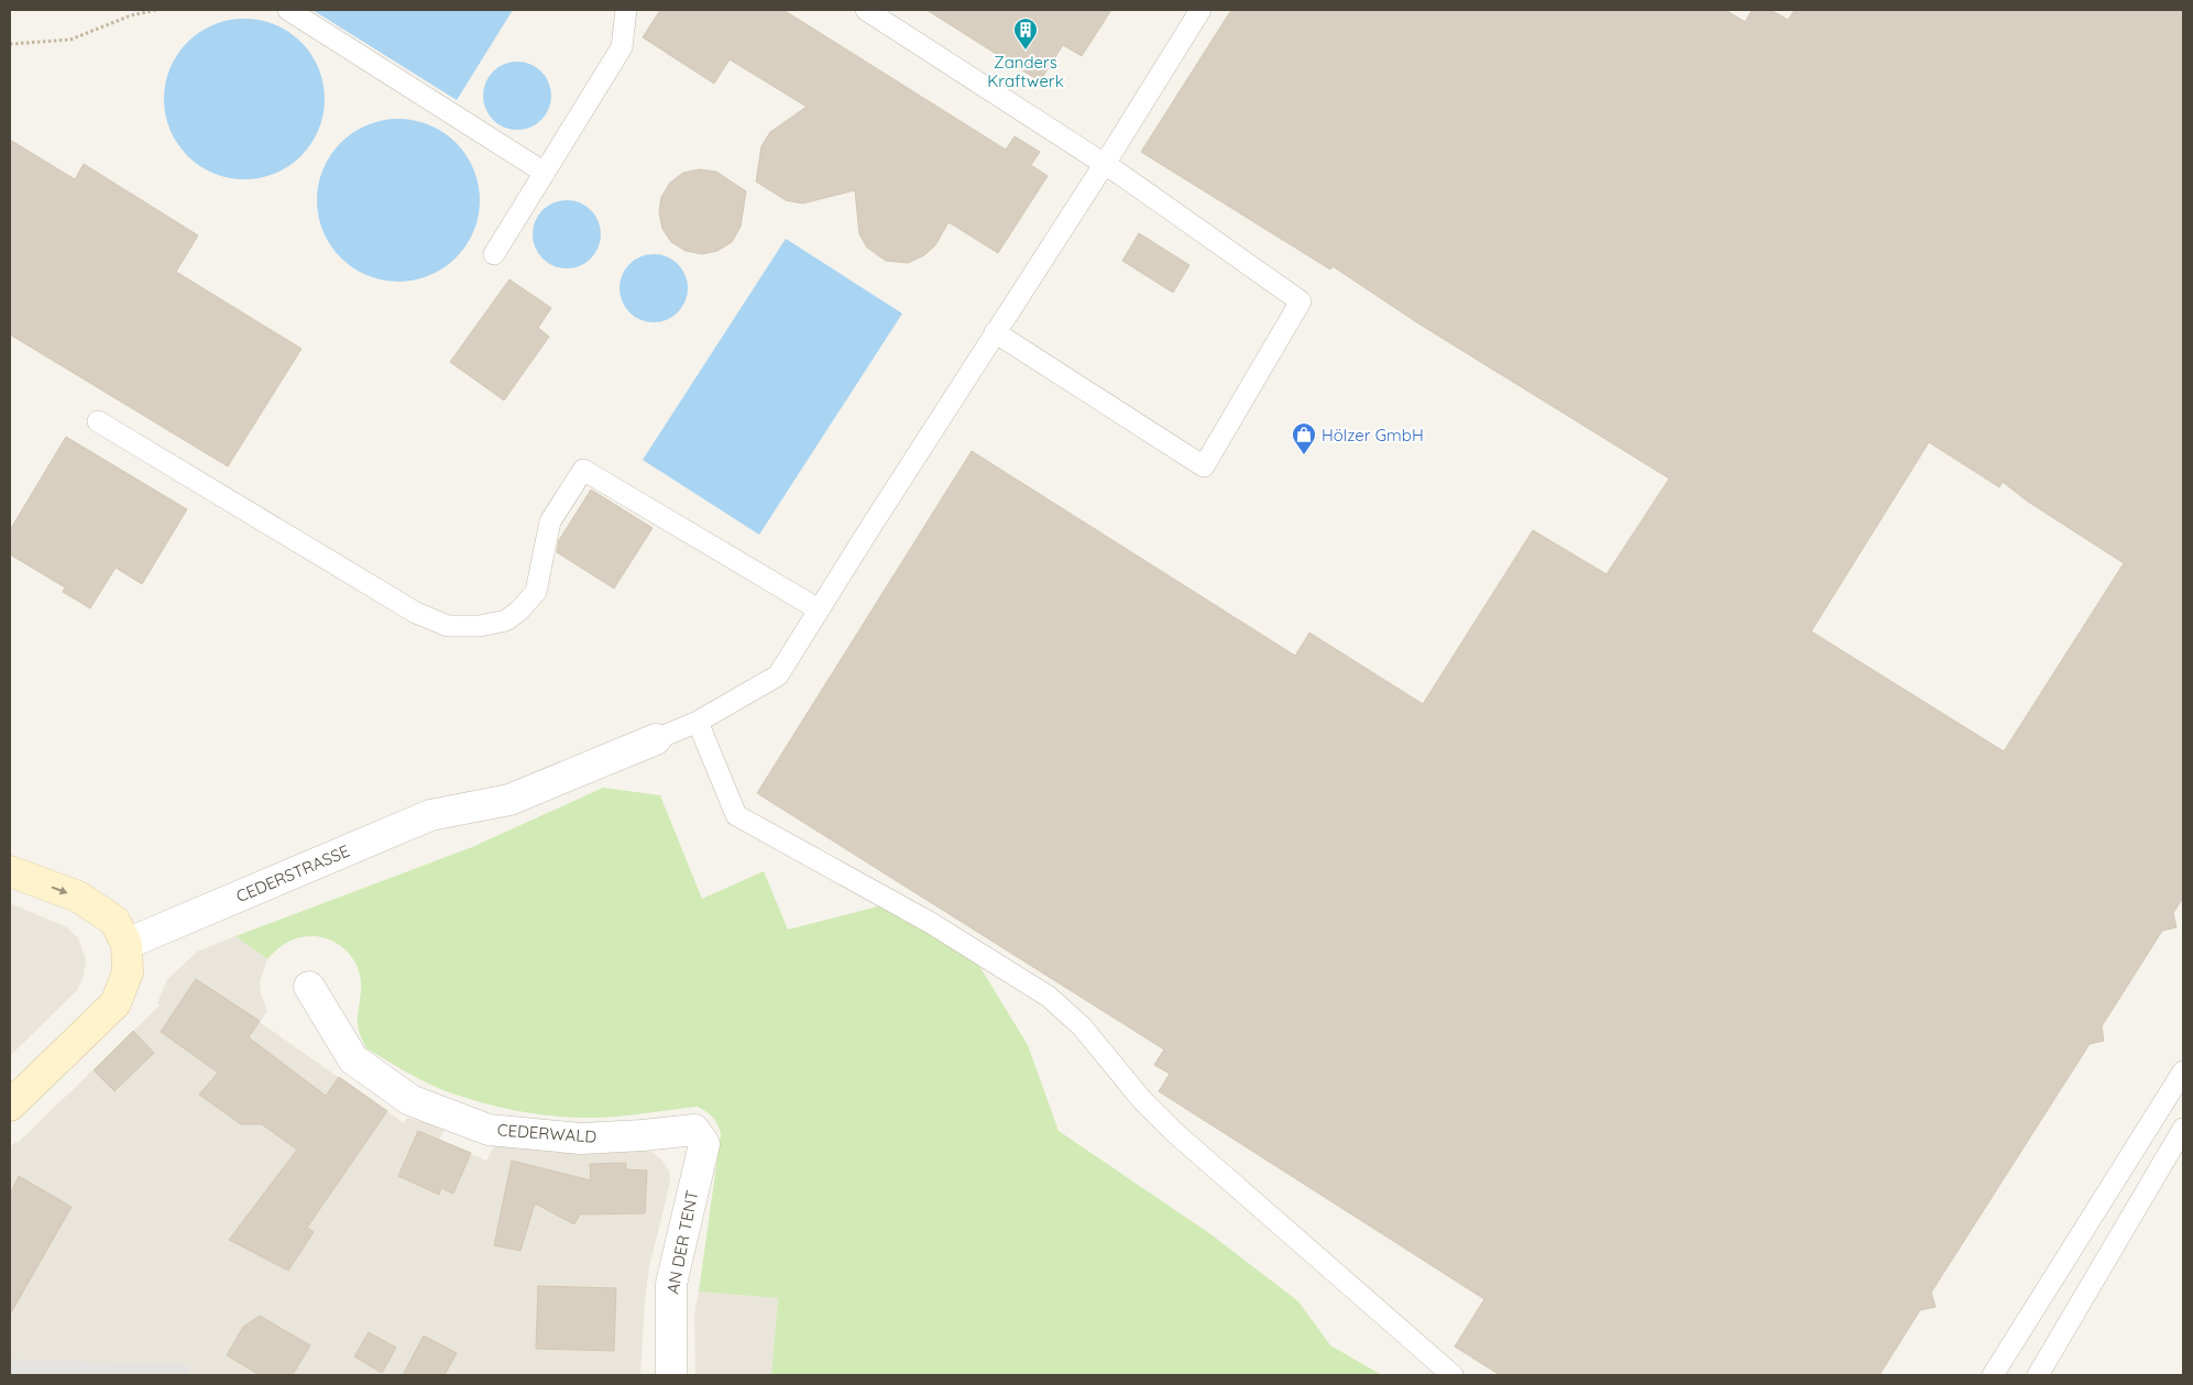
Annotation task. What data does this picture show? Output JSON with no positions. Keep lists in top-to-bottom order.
{
  "streets": {
    "street": ["CEDERSTRASSE", "CEDERWALD", "AN DER TENT"]
  },
  "crossings": [
    ["CEDERWALD", "AN DER TENT"]
  ],
  "places": {
    "building": ["Zanders Kraftwerk"],
    "shop": ["Hölzer GmbH"]
  }
}
